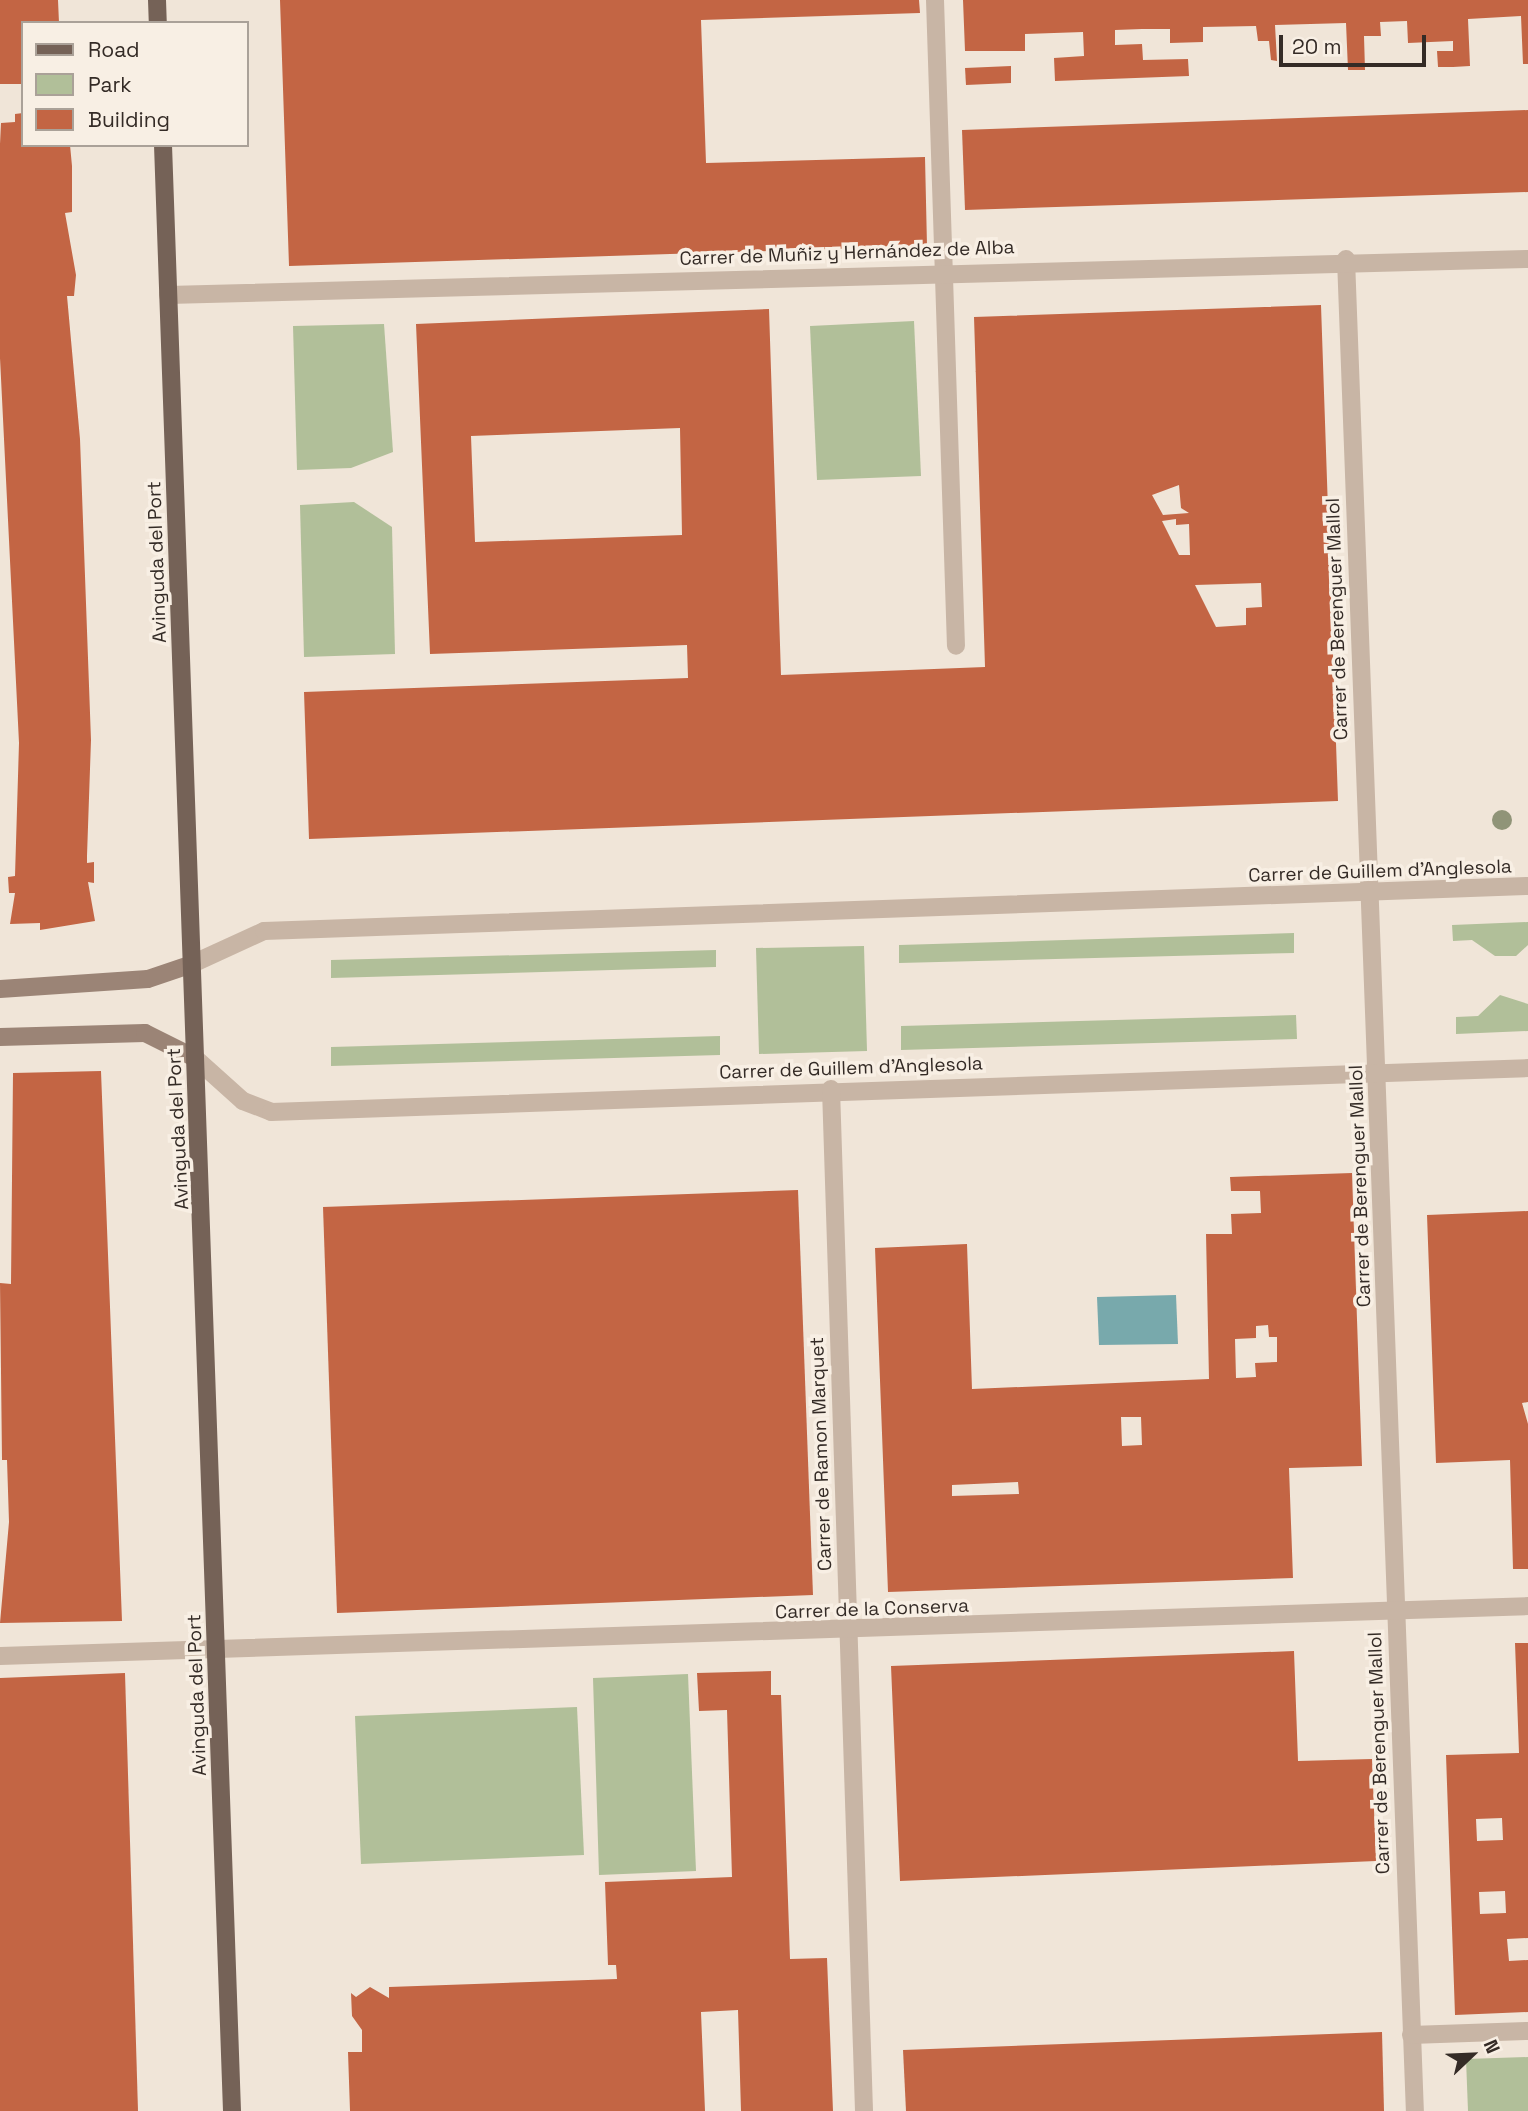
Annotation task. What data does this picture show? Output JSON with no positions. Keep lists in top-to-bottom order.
{
  "streets": {
    "main road": ["Avinguda del Port"],
    "street": [
      "Carrer de Muñiz y Hernández de Alba",
      "Carrer de Berenguer Mallol",
      "Carrer de Guillem d'Anglesola",
      "Carrer de Ramon Marquet",
      "Carrer de la Conserva"
    ]
  },
  "crossings": [
    ["Carrer de Muñiz y Hernández de Alba", "Avinguda del Port"],
    ["Carrer de Muñiz y Hernández de Alba", "Carrer de Berenguer Mallol"],
    ["Avinguda del Port", "Carrer de Guillem d'Anglesola"],
    ["Avinguda del Port", "Carrer de la Conserva"],
    ["Carrer de Berenguer Mallol", "Carrer de Guillem d'Anglesola"],
    ["Carrer de Berenguer Mallol", "Carrer de la Conserva"],
    ["Carrer de Guillem d'Anglesola", "Carrer de Ramon Marquet"],
    ["Carrer de Ramon Marquet", "Carrer de la Conserva"]
  ],
  "legend": ["Road", "Park", "Building"],
  "scale_bar": "20 m",
  "north": "top right"
}
